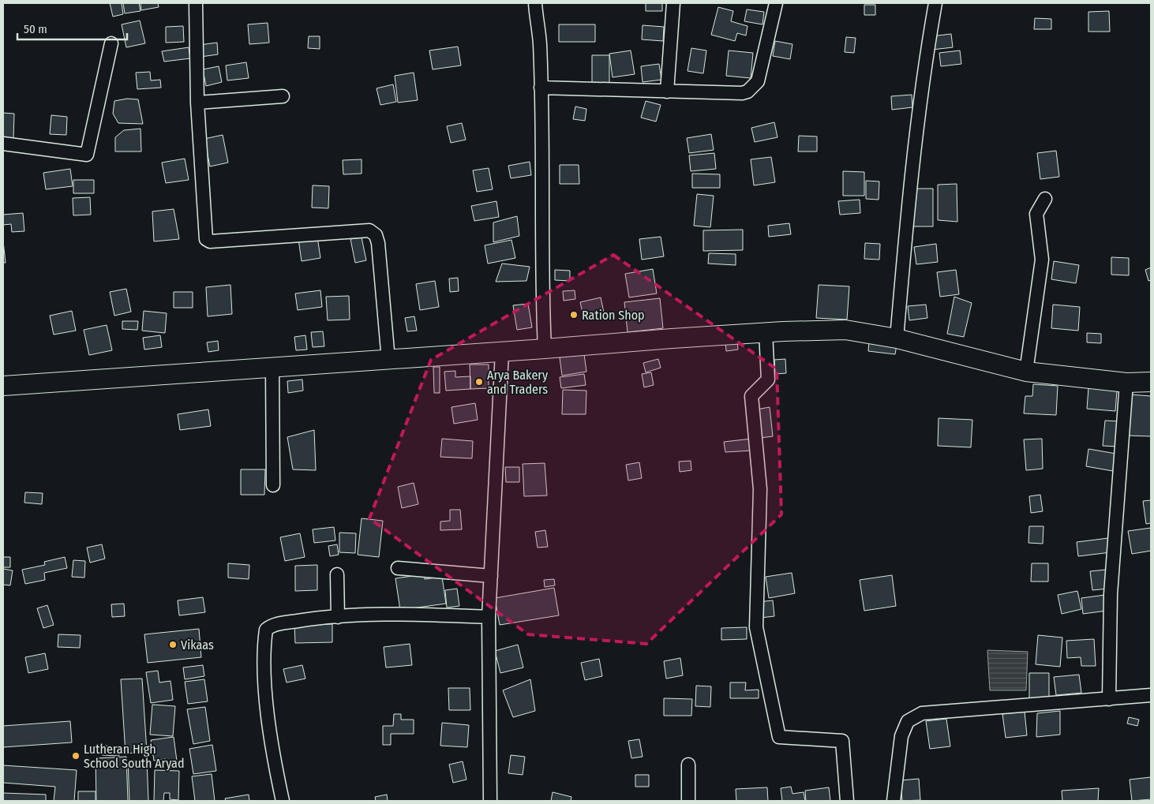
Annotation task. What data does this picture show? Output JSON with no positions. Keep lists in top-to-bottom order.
{
  "places": [
    "Ration Shop",
    "Arya Bakery and Traders",
    "Vikaas",
    "Lutheran High School South Aryad"
  ],
  "scale_bar": "50 m"
}
